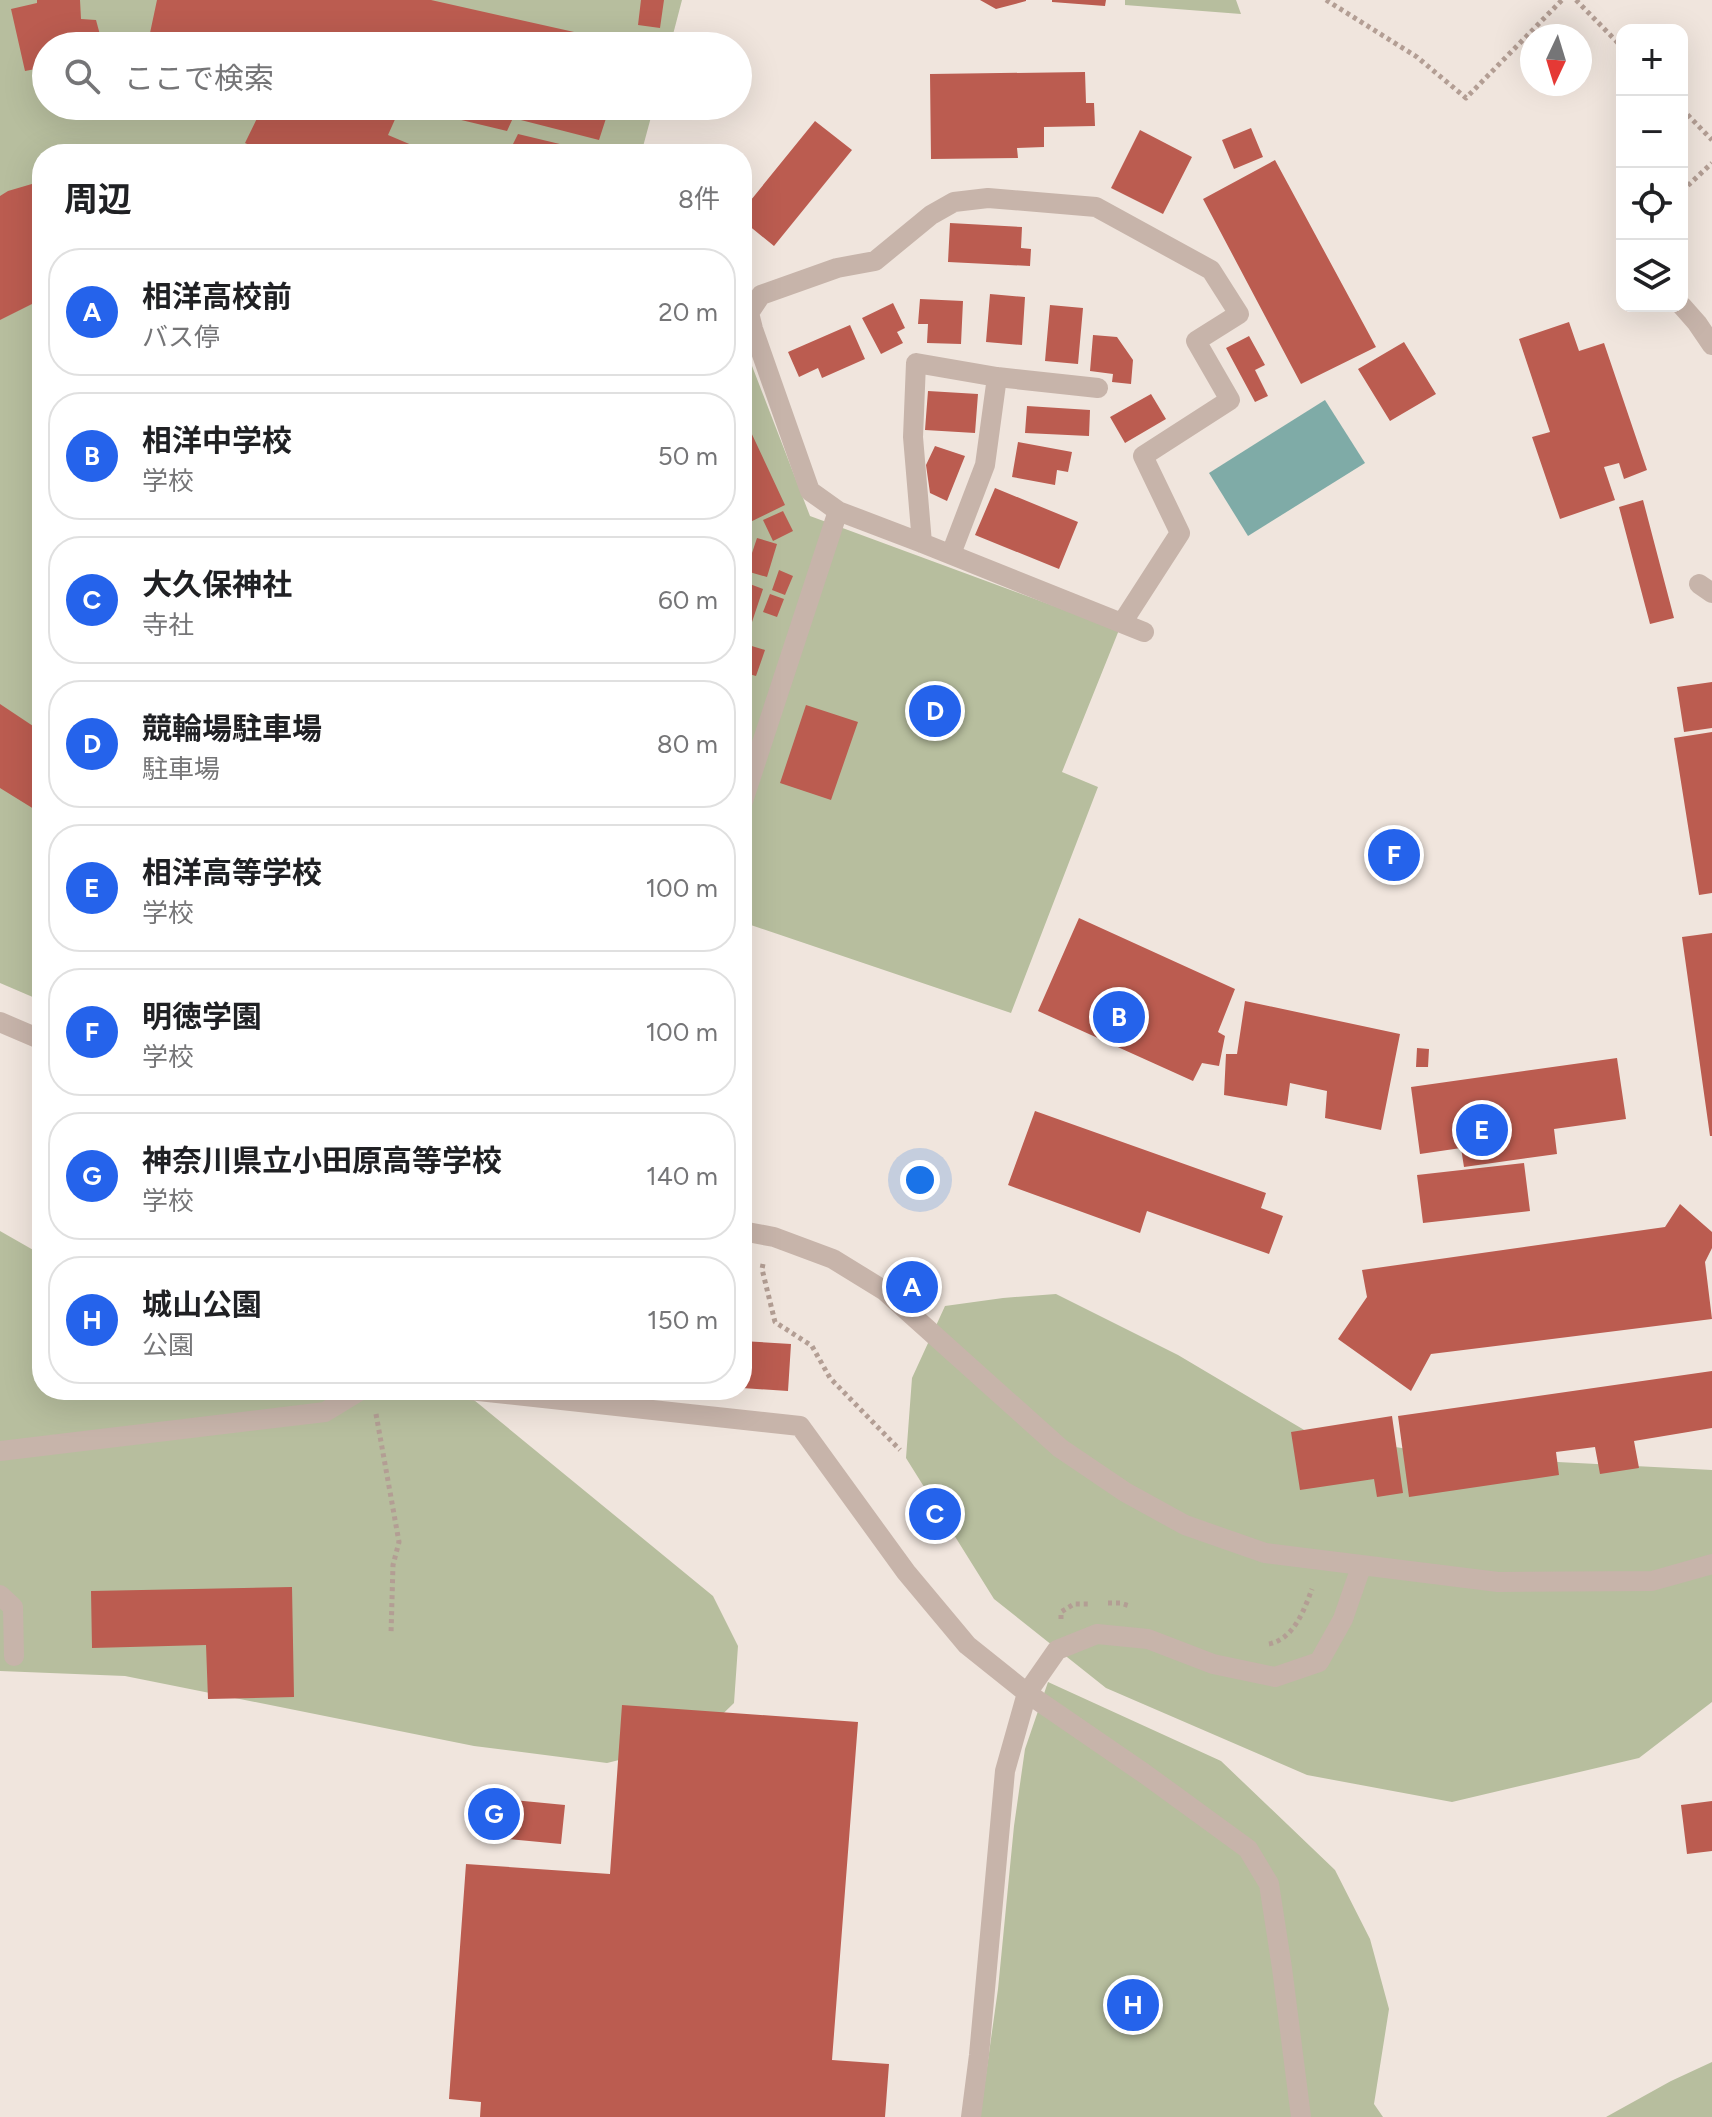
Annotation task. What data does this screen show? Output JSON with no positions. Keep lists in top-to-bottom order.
{
  "north": "bottom",
  "page": {
    "map_buttons": ["+", "−"],
    "search": "ここで検索",
    "heading": ["周辺", "8件"],
    "list": [
      {
        "mark": "A",
        "name": "相洋高校前",
        "note": "バス停",
        "value": "20 m"
      },
      {
        "mark": "B",
        "name": "相洋中学校",
        "note": "学校",
        "value": "50 m"
      },
      {
        "mark": "C",
        "name": "大久保神社",
        "note": "寺社",
        "value": "60 m"
      },
      {
        "mark": "D",
        "name": "競輪場駐車場",
        "note": "駐車場",
        "value": "80 m"
      },
      {
        "mark": "E",
        "name": "相洋高等学校",
        "note": "学校",
        "value": "100 m"
      },
      {
        "mark": "F",
        "name": "明徳学園",
        "note": "学校",
        "value": "100 m"
      },
      {
        "mark": "G",
        "name": "神奈川県立小田原高等学校",
        "note": "学校",
        "value": "140 m"
      },
      {
        "mark": "H",
        "name": "城山公園",
        "note": "公園",
        "value": "150 m"
      }
    ],
    "pins": [
      "D",
      "F",
      "B",
      "E",
      "A",
      "C",
      "G",
      "H"
    ]
  }
}
